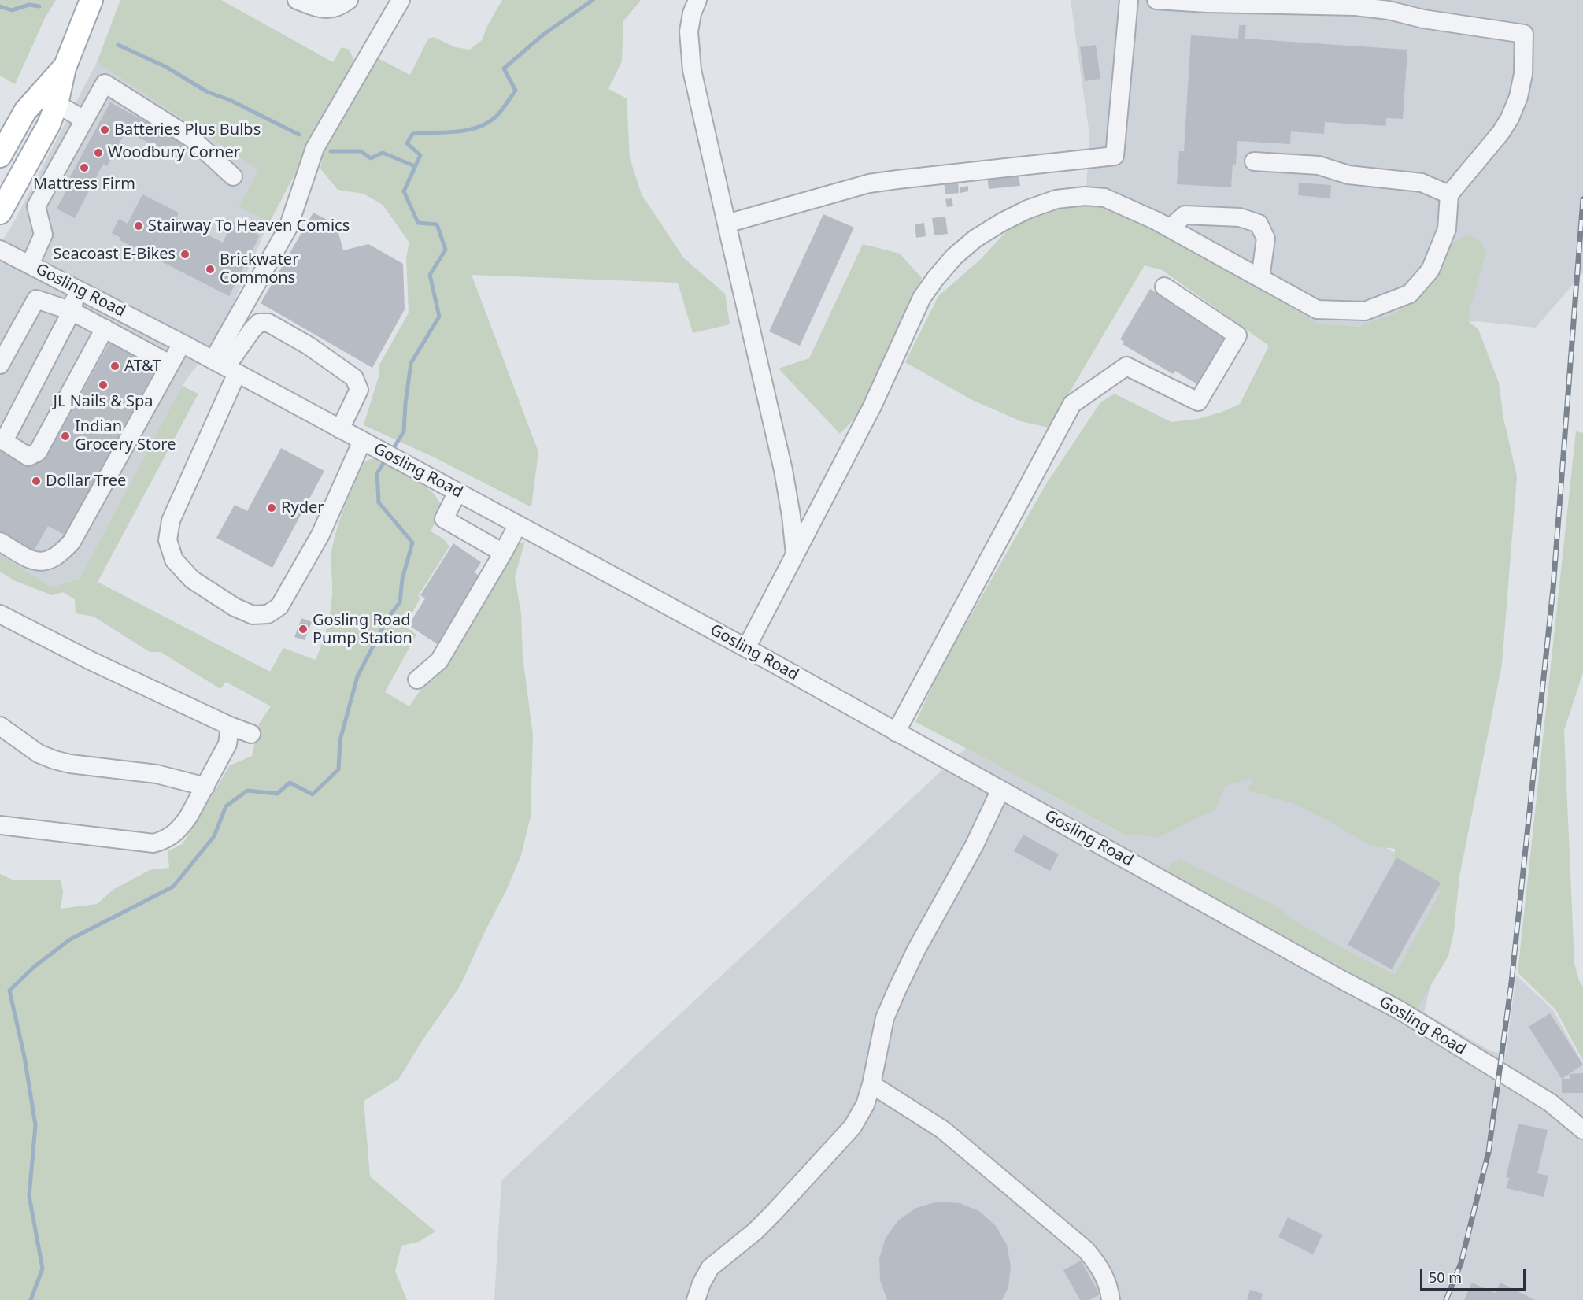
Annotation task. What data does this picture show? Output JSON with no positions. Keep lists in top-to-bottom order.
{
  "streets": {
    "street": ["Gosling Road"]
  },
  "places": [
    "Batteries Plus Bulbs",
    "Woodbury Corner",
    "Mattress Firm",
    "Stairway To Heaven Comics",
    "Seacoast E-Bikes",
    "Brickwater Commons",
    "AT&T",
    "JL Nails & Spa",
    "Indian Grocery Store",
    "Dollar Tree",
    "Ryder",
    "Gosling Road Pump Station"
  ],
  "scale_bar": "50 m"
}
